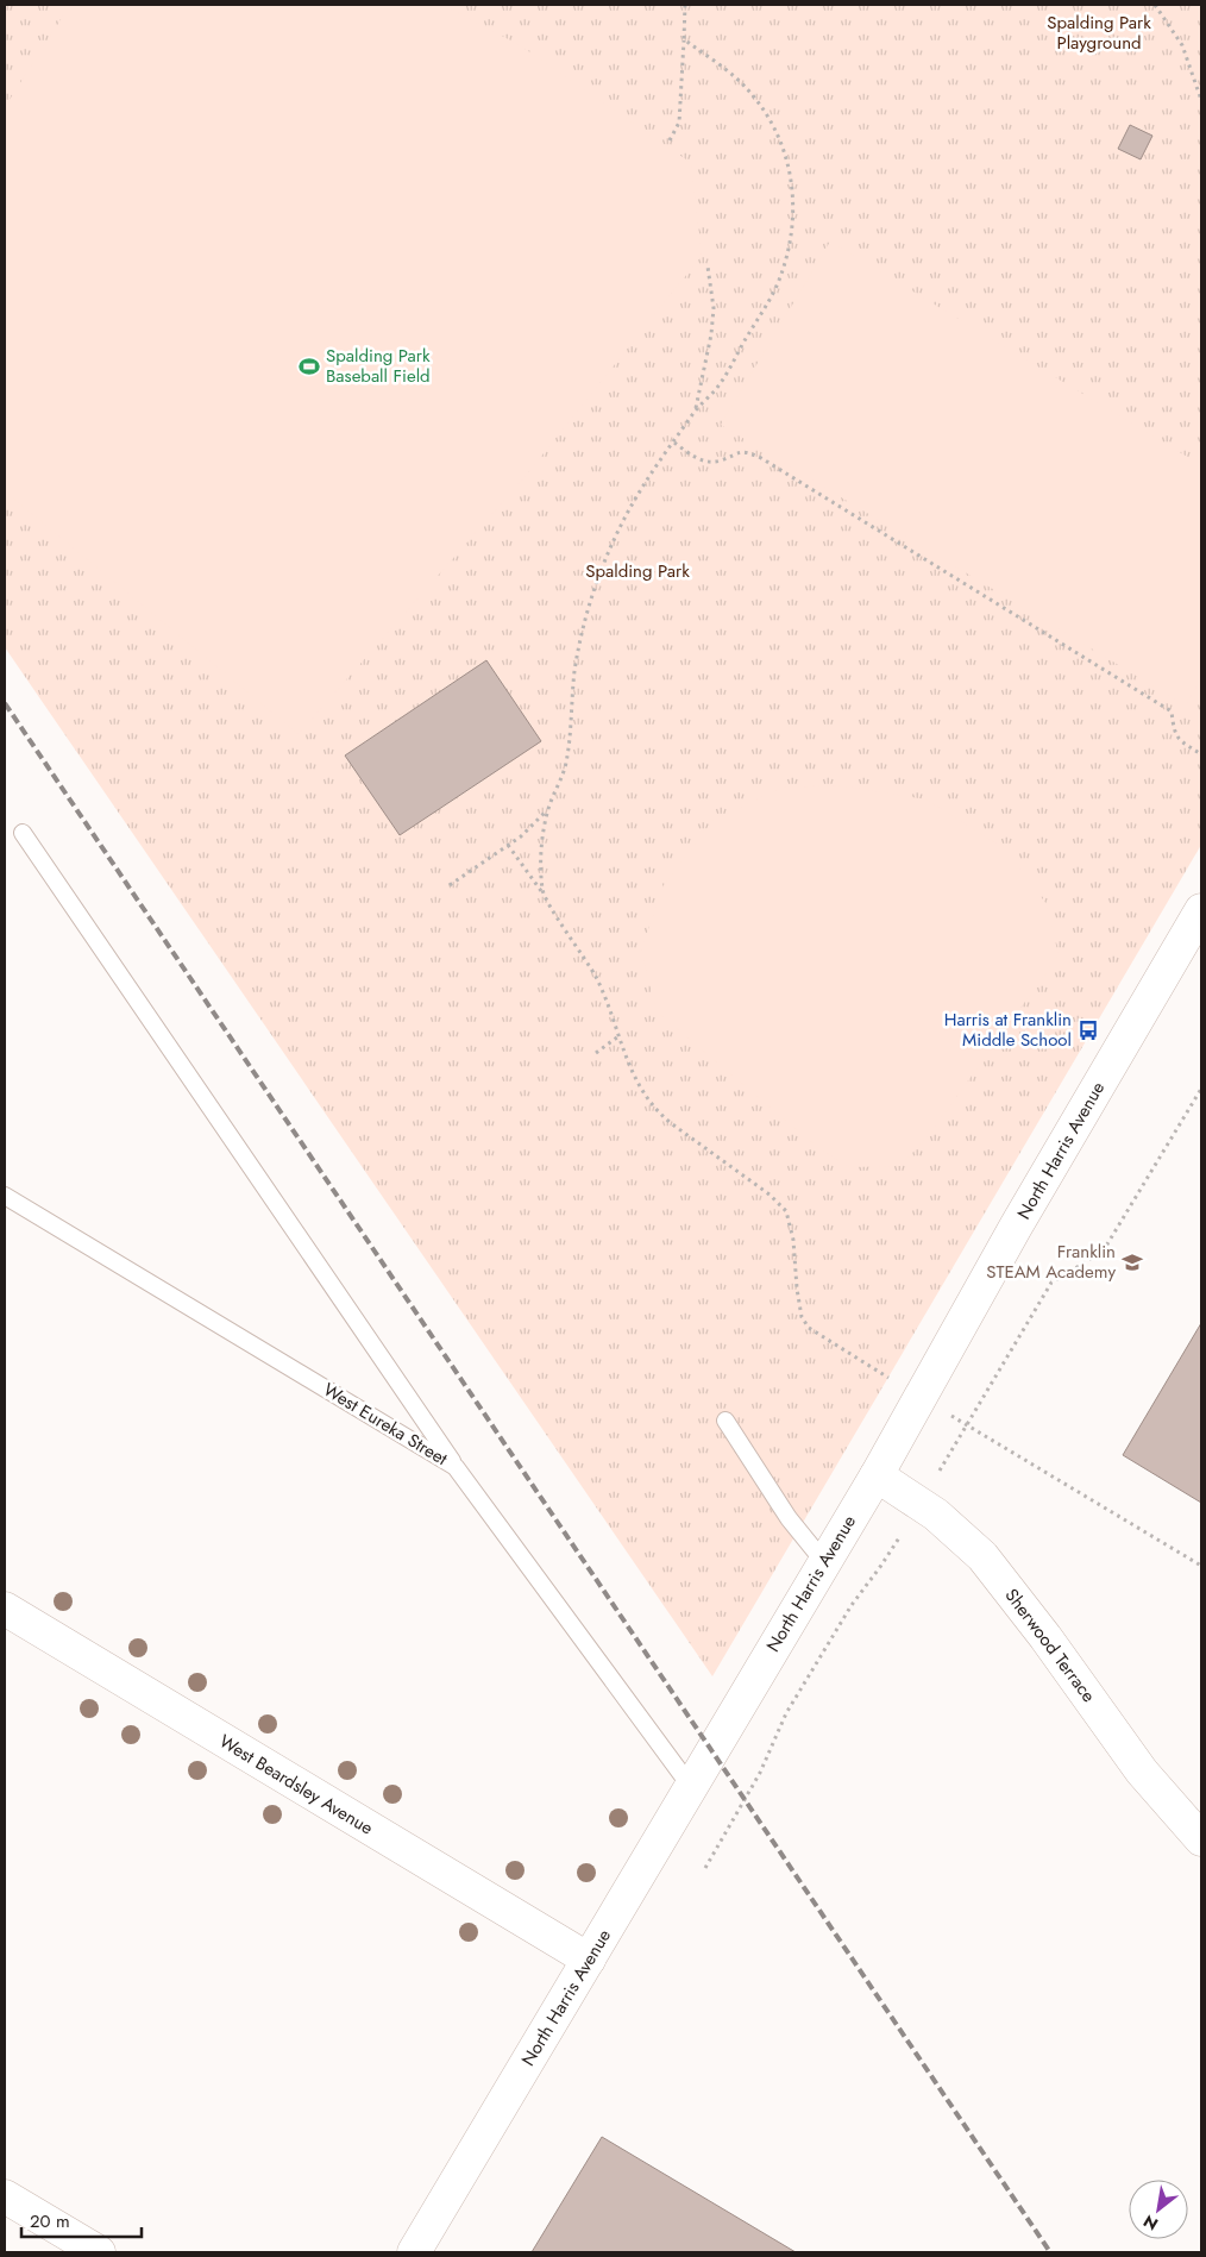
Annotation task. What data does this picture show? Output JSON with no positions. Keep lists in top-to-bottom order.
{
  "streets": {
    "street": ["North Harris Avenue", "Sherwood Terrace", "West Beardsley Avenue"],
    "lane": ["West Eureka Street"]
  },
  "crossings": [
    ["North Harris Avenue", "West Eureka Street"],
    ["North Harris Avenue", "Sherwood Terrace"],
    ["North Harris Avenue", "West Beardsley Avenue"]
  ],
  "parks": ["Spalding Park Playground", "Spalding Park"],
  "places": {
    "sports": ["Spalding Park Baseball Field"],
    "bus stop": ["Harris at Franklin Middle School"],
    "school or university": ["Franklin STEAM Academy"]
  },
  "scale_bar": "20 m",
  "north": "bottom left"
}
